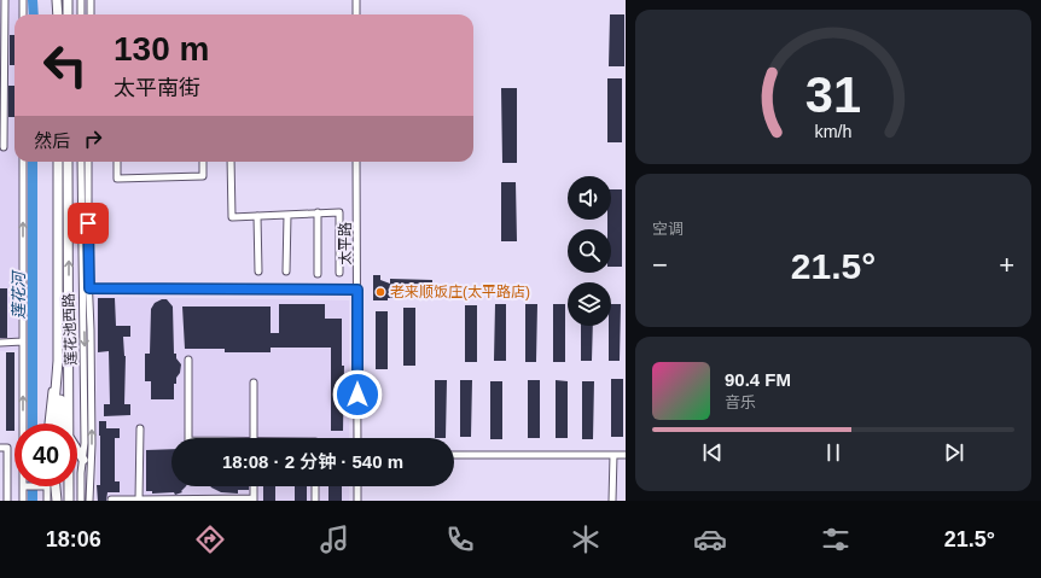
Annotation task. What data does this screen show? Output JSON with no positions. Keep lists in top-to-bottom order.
{
  "streets": {
    "highway": ["莲花池西路"],
    "street": ["太平路"]
  },
  "water": ["莲花河"],
  "places": ["老来顺饭庄(太平路店)"],
  "page": {
    "turn": ["130 m", "太平南街"],
    "then": "然后",
    "tile": "空调",
    "heat": ["−", "21.5°", "+"],
    "song": ["90.4 FM", "音乐"],
    "limit": "40",
    "trip": "18:08 · 2 分钟 · 540 m",
    "tabs": ["18:06", "21.5°"],
    "gauge": ["31", "km/h"]
  }
}
